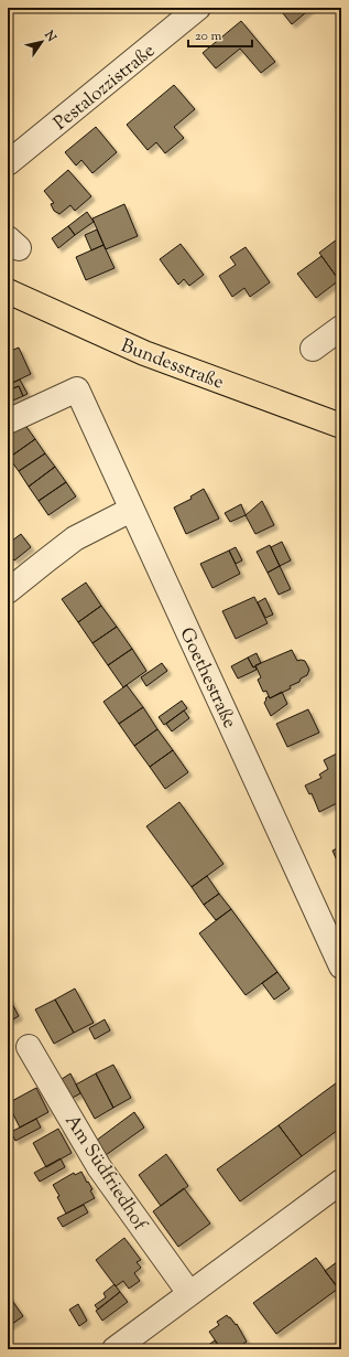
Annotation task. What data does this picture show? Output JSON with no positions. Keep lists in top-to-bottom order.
{
  "streets": {
    "main road": ["Bundesstraße"],
    "street": ["Pestalozzistraße", "Goethestraße", "Am Südfriedhof"]
  },
  "scale_bar": "20 m",
  "north": "top right"
}
